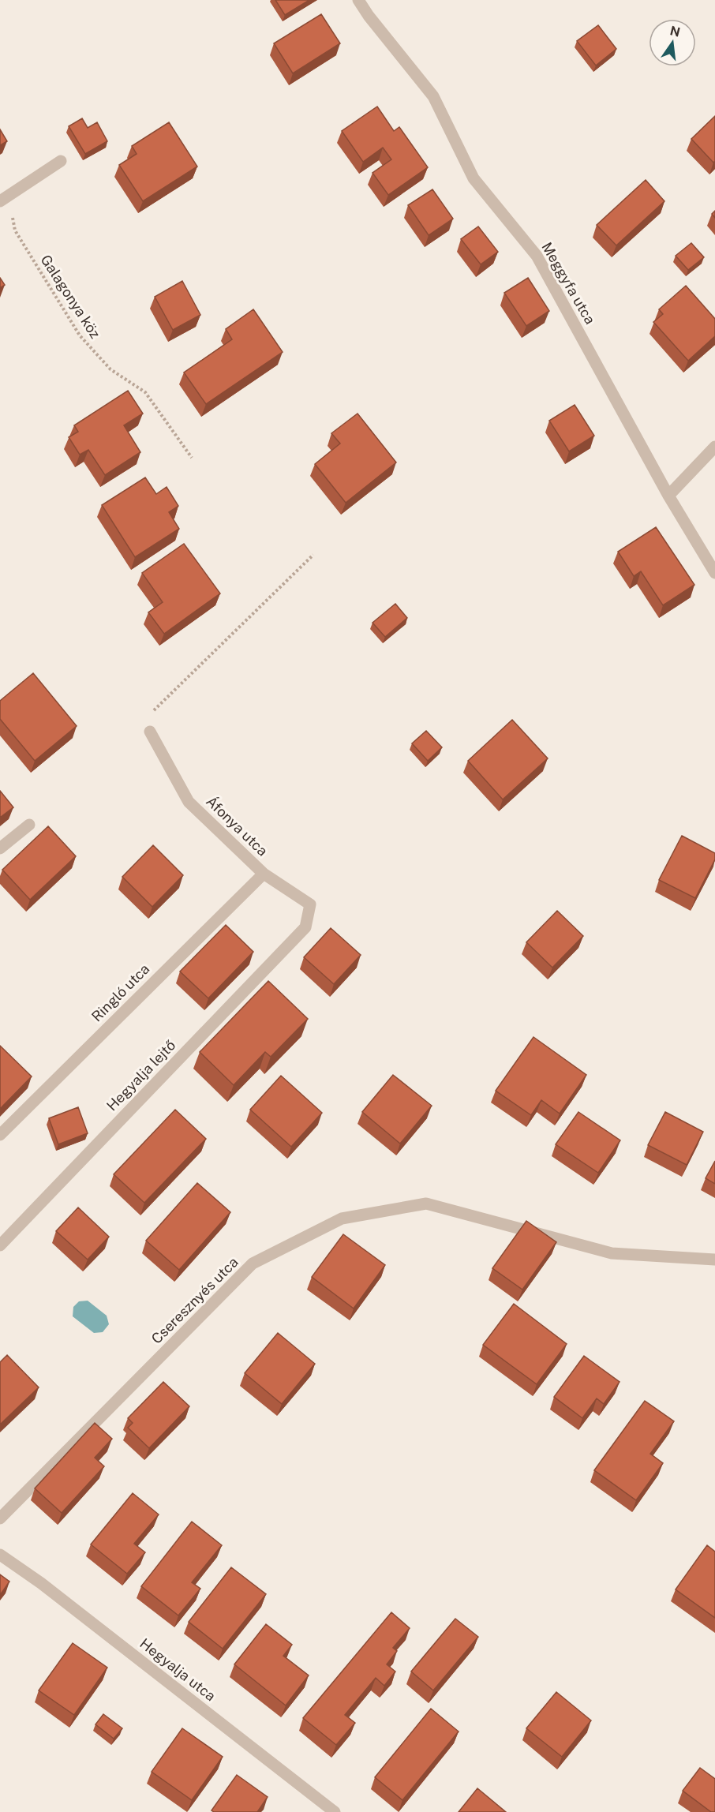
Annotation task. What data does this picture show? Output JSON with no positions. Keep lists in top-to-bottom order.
{
  "streets": {
    "street": [
      "Meggyfa utca",
      "Áfonya utca",
      "Ringló utca",
      "Hegyalja lejtő",
      "Cseresznyés utca",
      "Hegyalja utca"
    ],
    "path": ["Galagonya köz"]
  },
  "crossings": [
    ["Áfonya utca", "Ringló utca"],
    ["Áfonya utca", "Hegyalja lejtő"]
  ],
  "north": "top"
}
